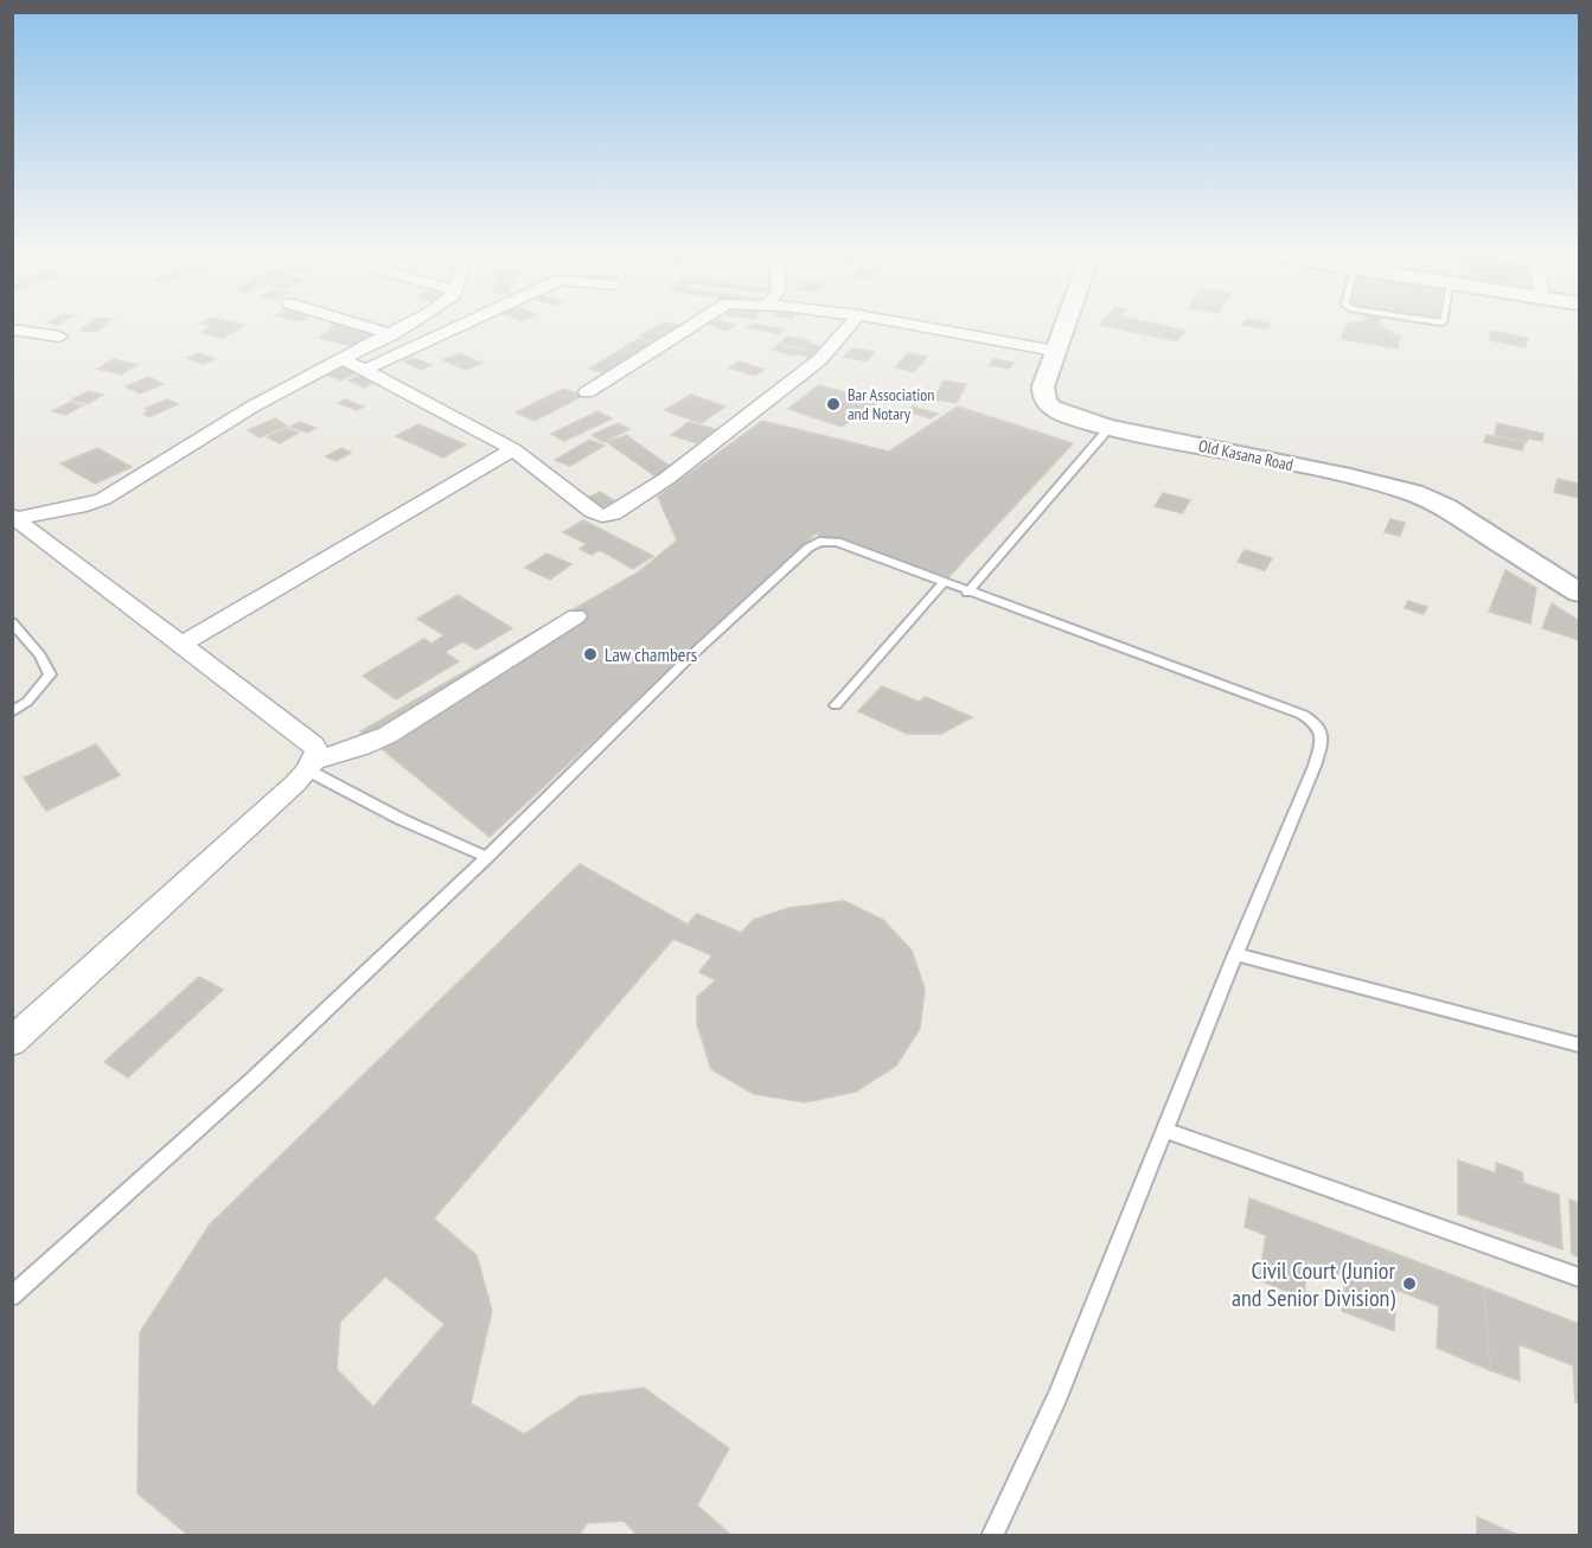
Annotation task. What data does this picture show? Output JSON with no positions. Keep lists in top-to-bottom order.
{
  "streets": {
    "street": ["Old Kasana Road"]
  },
  "places": ["Bar Association and Notary", "Law chambers", "Civil Court (Junior and Senior Division)"]
}
